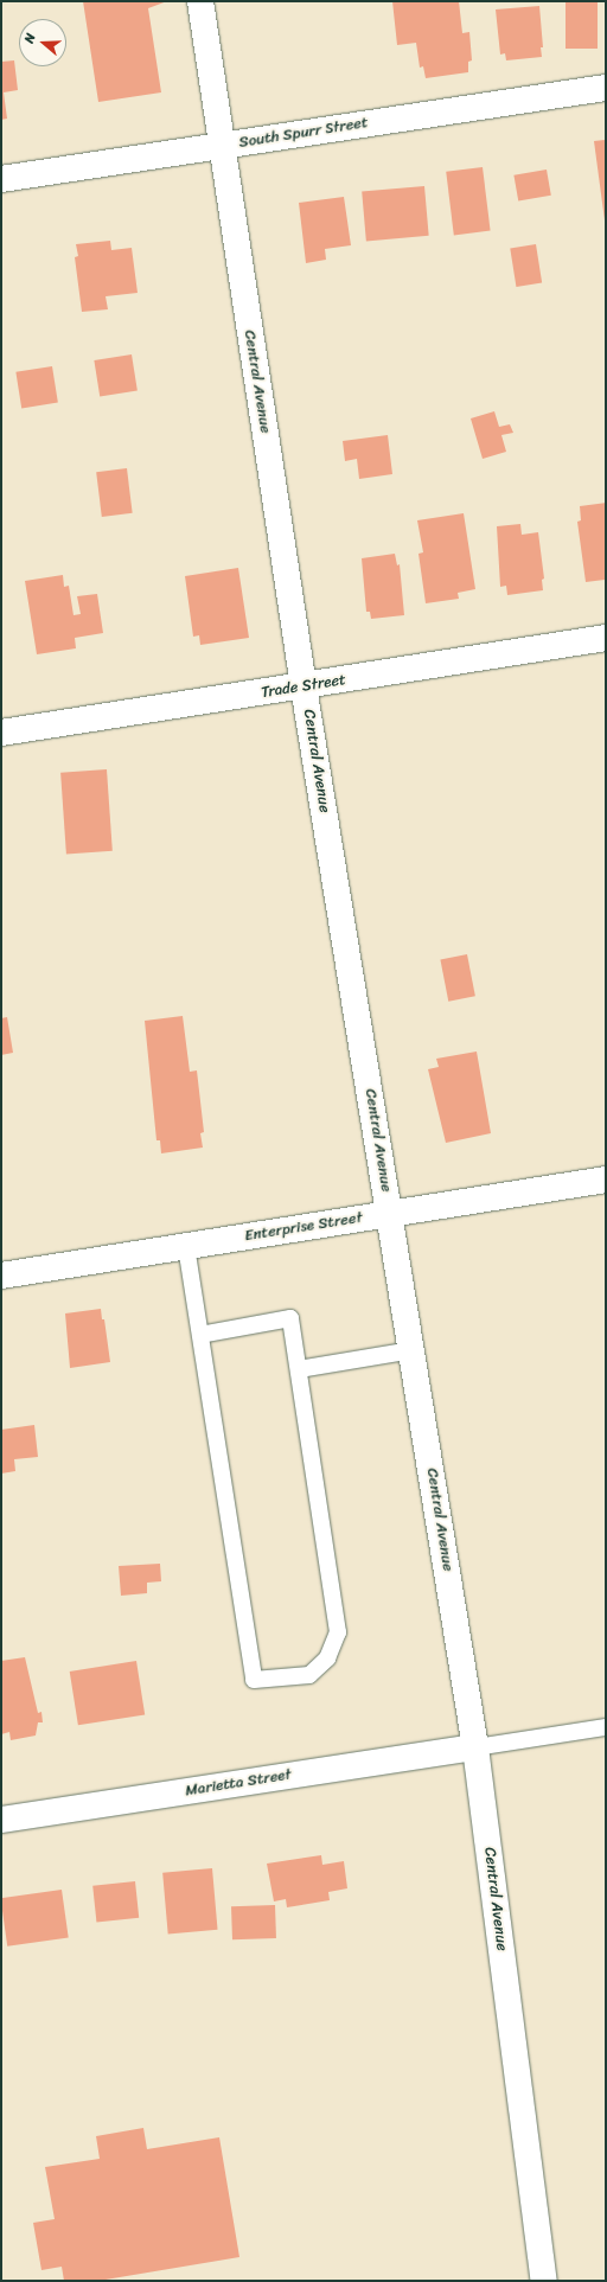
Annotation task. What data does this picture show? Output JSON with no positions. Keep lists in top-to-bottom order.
{
  "streets": {
    "street": [
      "South Spurr Street",
      "Central Avenue",
      "Trade Street",
      "Enterprise Street",
      "Marietta Street"
    ]
  },
  "crossings": [
    ["South Spurr Street", "Central Avenue"],
    ["Central Avenue", "Trade Street"],
    ["Central Avenue", "Enterprise Street"],
    ["Central Avenue", "Marietta Street"]
  ],
  "north": "left"
}
